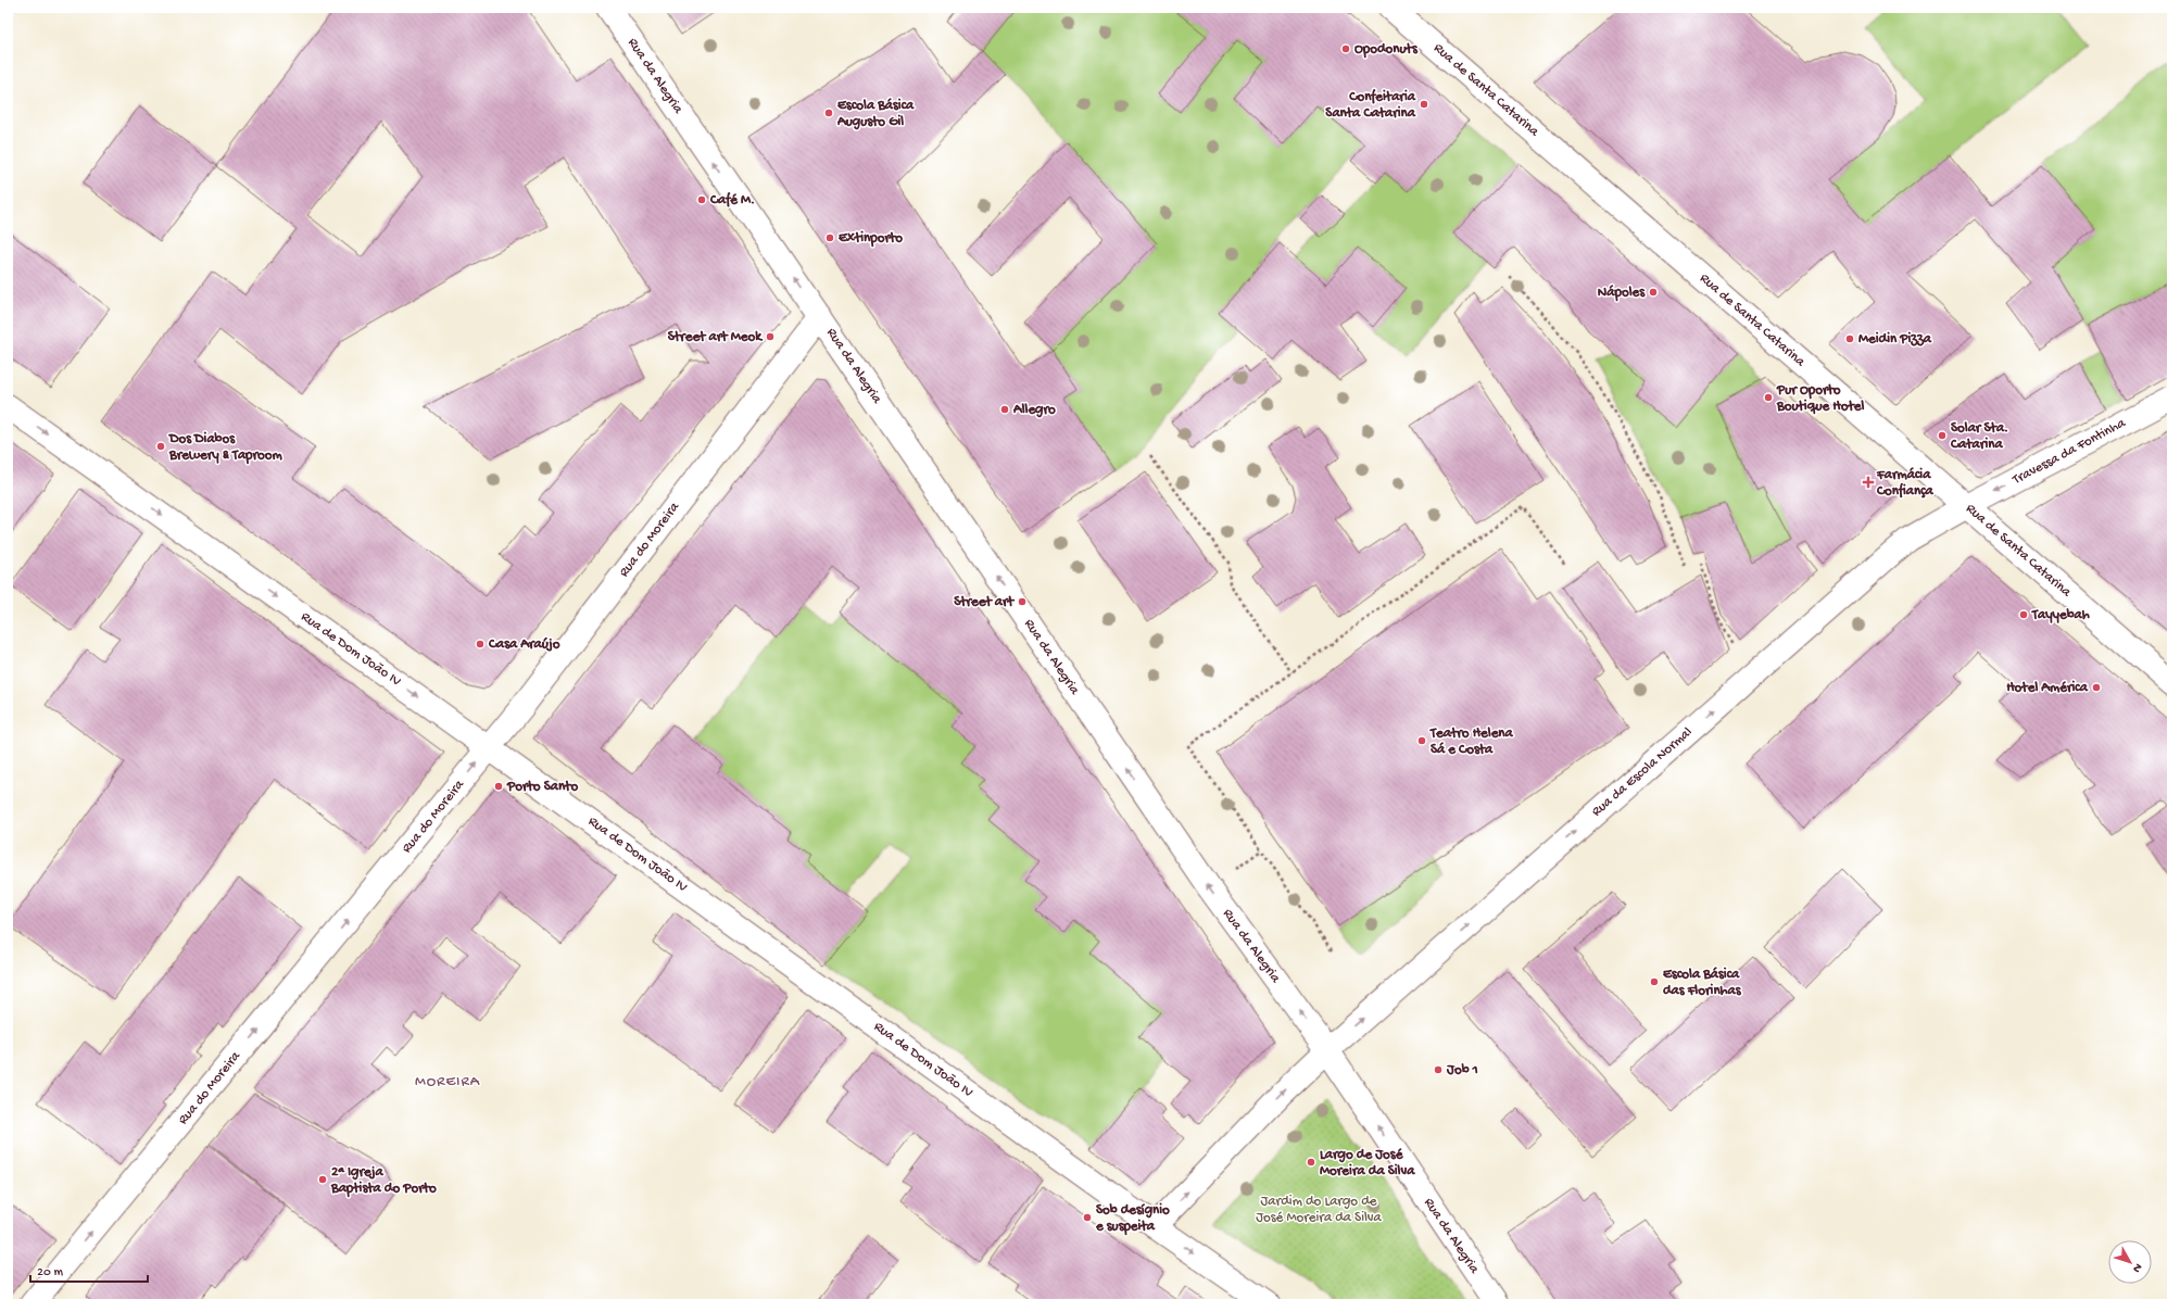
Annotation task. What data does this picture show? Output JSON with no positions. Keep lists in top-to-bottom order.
{
  "streets": {
    "main road": [
      "Rua da Alegria",
      "Rua de Santa Catarina",
      "Travessa da Fontinha",
      "Rua do Moreira",
      "Rua de Dom João IV",
      "Rua da Escola Normal"
    ]
  },
  "crossings": [
    ["Rua da Alegria", "Rua do Moreira"],
    ["Rua da Alegria", "Rua da Escola Normal"],
    ["Rua de Santa Catarina", "Travessa da Fontinha"],
    ["Rua de Santa Catarina", "Rua da Escola Normal"],
    ["Travessa da Fontinha", "Rua da Escola Normal"],
    ["Rua do Moreira", "Rua de Dom João IV"]
  ],
  "one_way": [
    "Rua da Alegria",
    "Travessa da Fontinha",
    "Rua do Moreira",
    "Rua de Dom João IV",
    "Rua da Escola Normal"
  ],
  "districts": ["MOREIRA"],
  "parks": ["Jardim do Largo de José Moreira da Silva"],
  "places": {
    "other": [
      "Opodonuts",
      "Confeitaria Santa Catarina",
      "Escola Básica Augusto Gil",
      "Café M.",
      "Extinporto",
      "Nápoles",
      "Street art Meok",
      "Meidin Pizza",
      "Pur Oporto Boutique Hotel",
      "Allegro",
      "Solar Sta. Catarina",
      "Dos Diabos Brewery & Taproom",
      "Street art",
      "Tayyebah",
      "Casa Araújo",
      "Hotel América",
      "Teatro Helena Sá e Costa",
      "Porto Santo",
      "Escola Básica das Florinhas",
      "Job 1",
      "Largo de José Moreira da Silva",
      "2ª Igreja Baptista do Porto",
      "Sob desígnio e suspeita"
    ],
    "health": ["Farmácia Confiança"]
  },
  "scale_bar": "20 m",
  "north": "bottom right"
}
